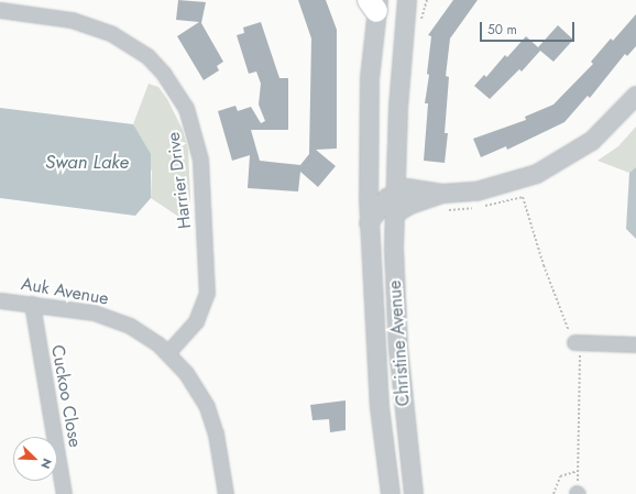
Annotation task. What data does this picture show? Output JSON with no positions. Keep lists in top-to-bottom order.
{
  "streets": {
    "street": [
      "Harrier Drive",
      "Auk Avenue",
      "Christine Avenue",
      "Cuckoo Close"
    ]
  },
  "crossings": [
    ["Harrier Drive", "Auk Avenue"],
    ["Auk Avenue", "Cuckoo Close"]
  ],
  "water": ["Swan Lake"],
  "scale_bar": "50 m",
  "north": "bottom right"
}
